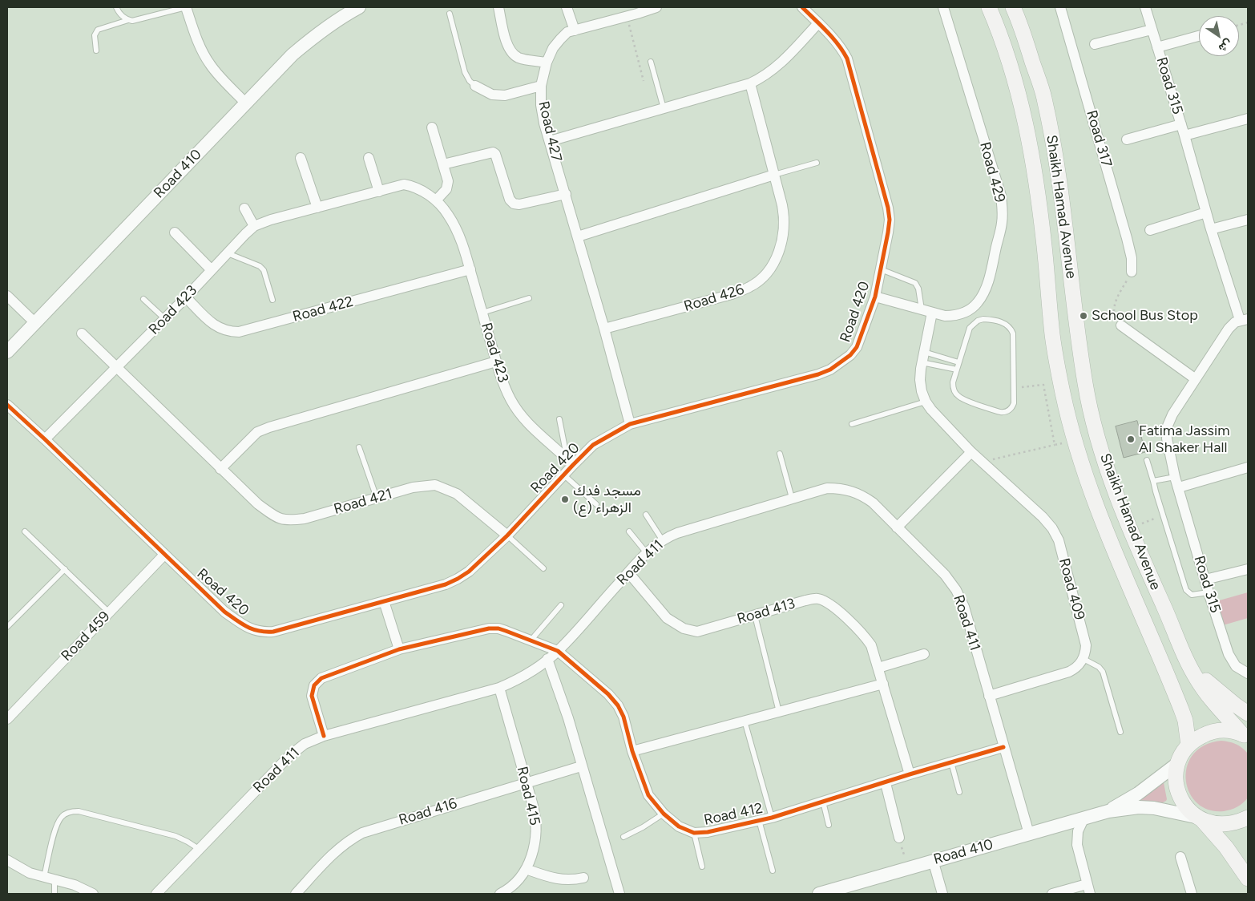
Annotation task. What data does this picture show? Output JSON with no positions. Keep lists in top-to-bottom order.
{
  "streets": {
    "main road": ["Shaikh Hamad Avenue"],
    "street": [
      "Road 315",
      "Road 427",
      "Road 317",
      "Road 429",
      "Road 410",
      "Road 426",
      "Road 422",
      "Road 423",
      "Road 420",
      "Road 421",
      "Road 411",
      "Road 409",
      "Road 413",
      "Road 459",
      "Road 415",
      "Road 416",
      "Road 412"
    ]
  },
  "crossings": [
    ["Road 427", "Road 426"],
    ["Road 427", "Road 420"],
    ["Road 429", "Road 420"],
    ["Road 429", "Road 409"],
    ["Road 410", "Road 411"],
    ["Road 422", "Road 423"],
    ["Road 423", "Road 420"],
    ["Road 423", "Road 421"],
    ["Road 420", "Road 421"],
    ["Road 420", "Road 459"],
    ["Road 411", "Road 413"],
    ["Road 411", "Road 415"],
    ["Road 411", "Road 412"],
    ["Road 413", "Road 412"],
    ["Road 415", "Road 416"]
  ],
  "places": ["School Bus Stop", "Fatima Jassim Al Shaker Hall", "مسجد فدك الزهراء (ع)"],
  "north": "bottom right"
}
